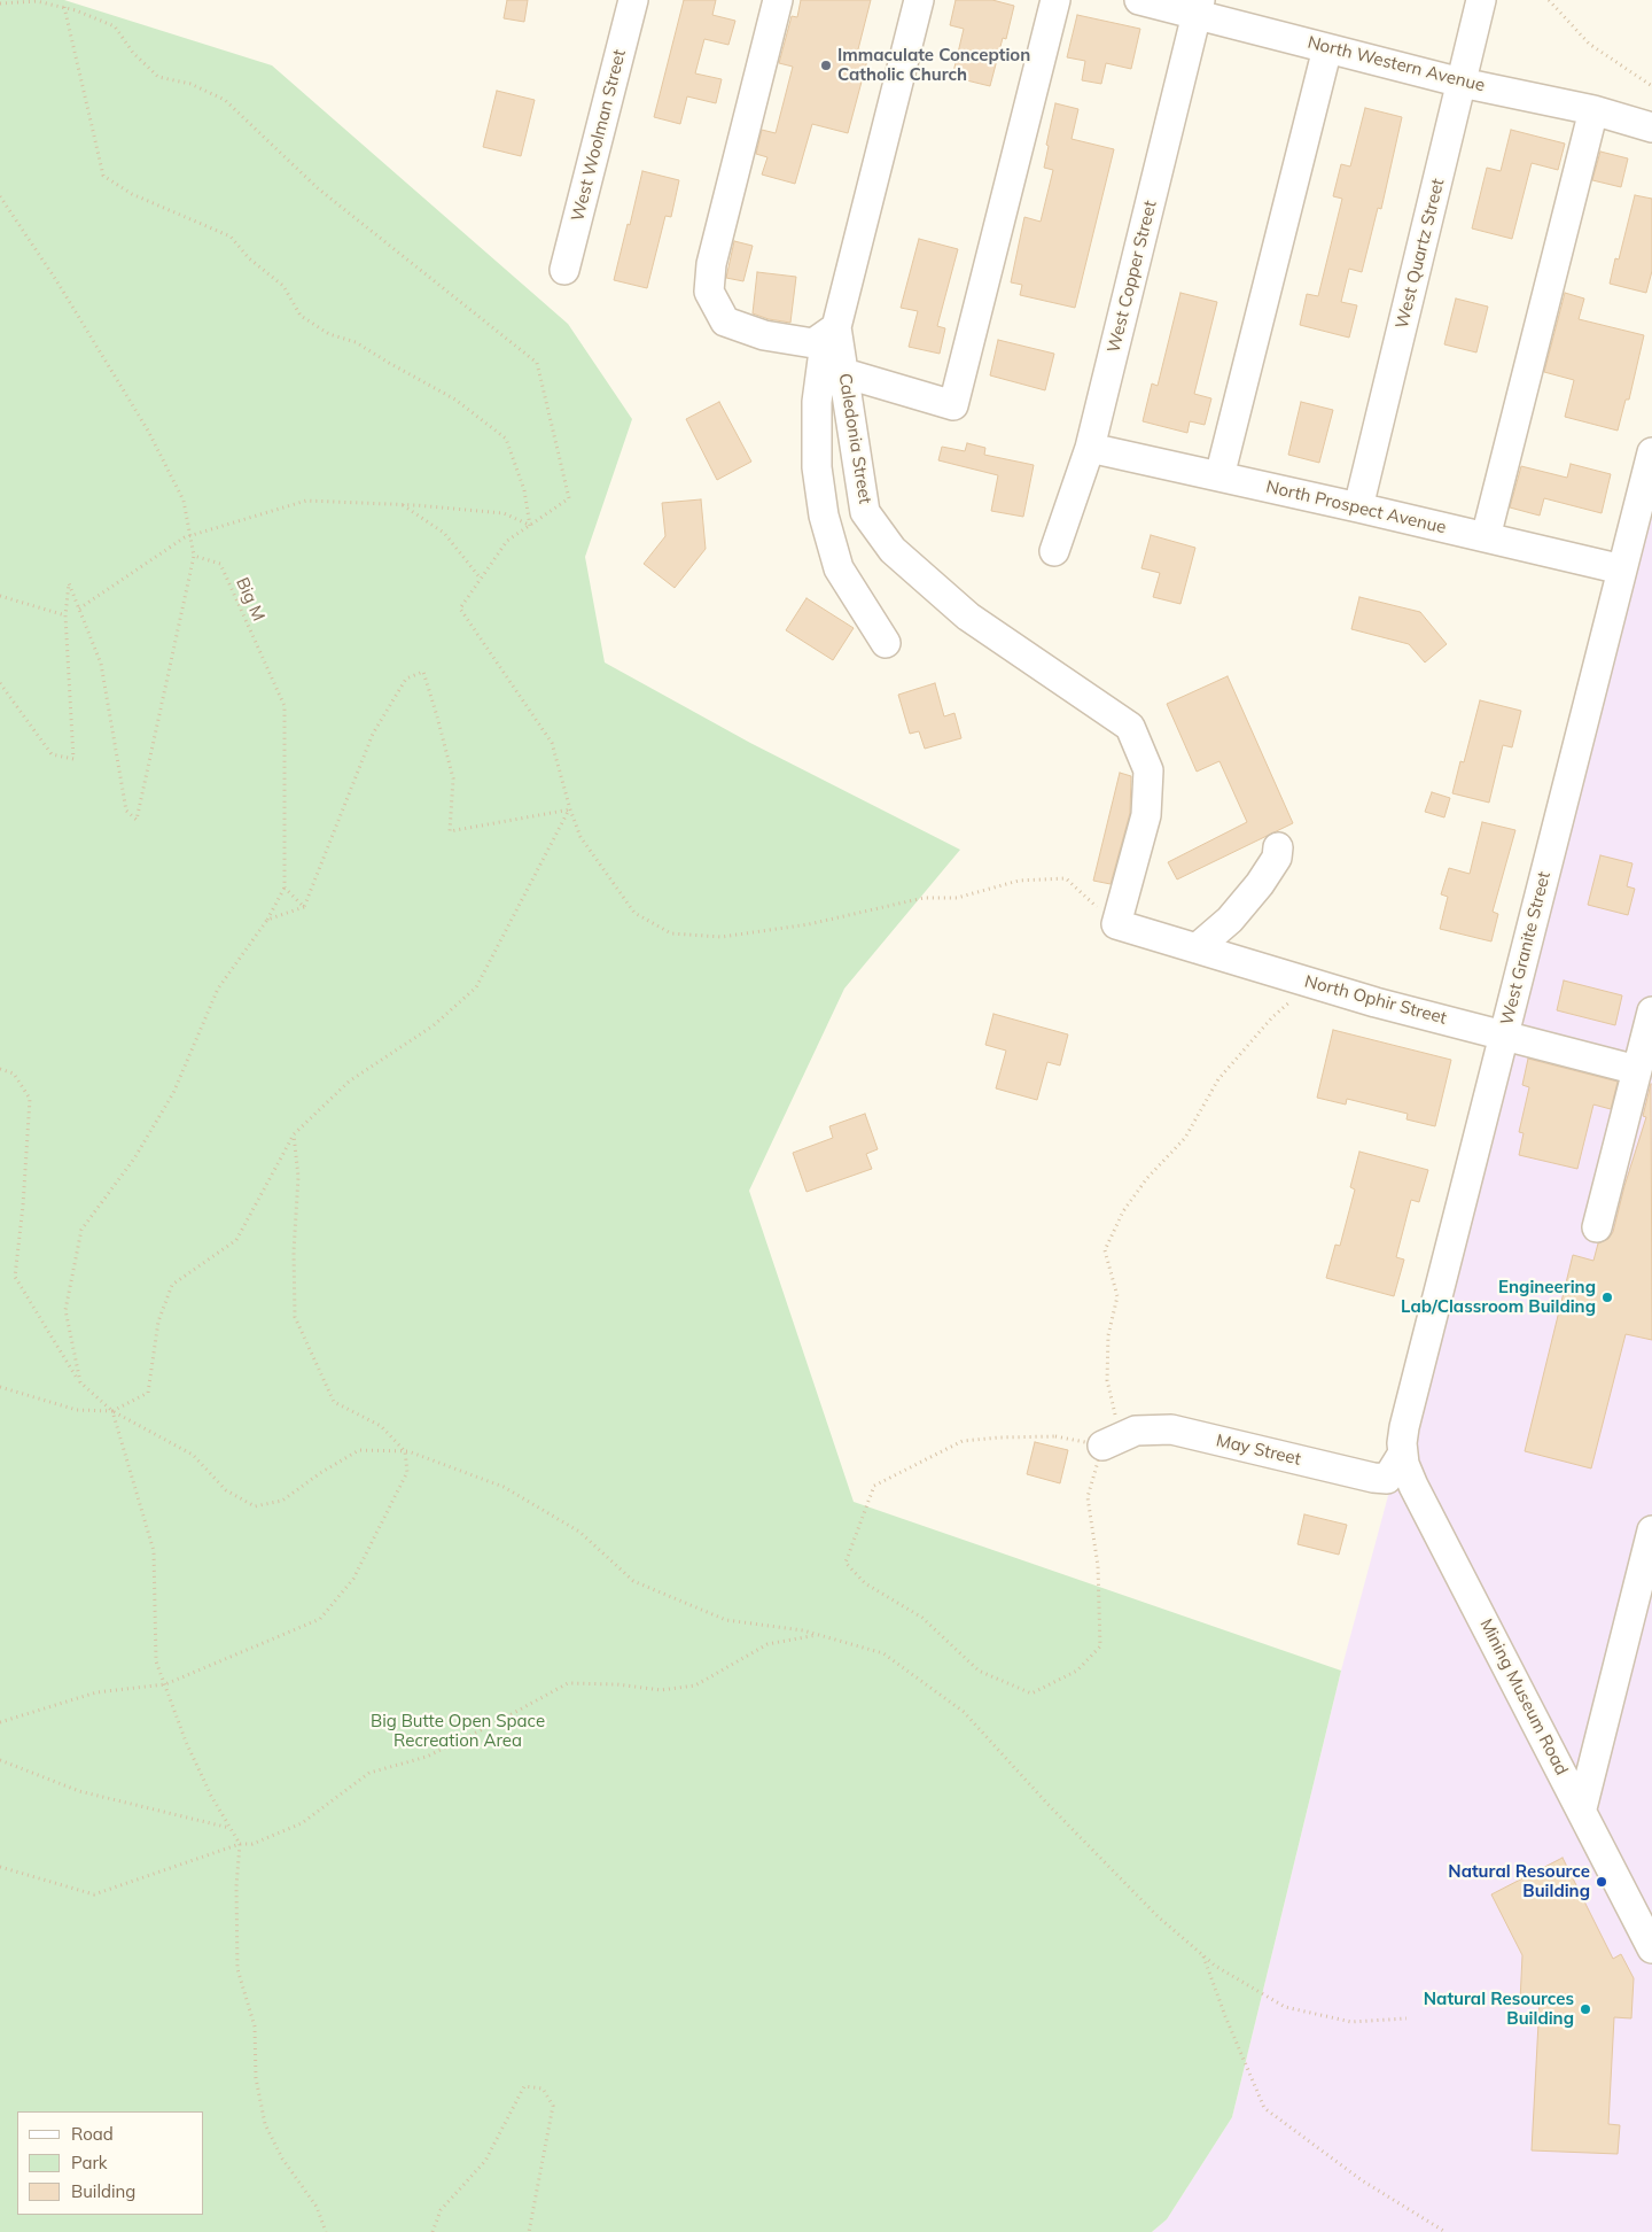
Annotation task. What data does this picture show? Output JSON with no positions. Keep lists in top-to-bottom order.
{
  "streets": {
    "street": [
      "North Western Avenue",
      "West Woolman Street",
      "West Quartz Street",
      "West Copper Street",
      "Caledonia Street",
      "North Prospect Avenue",
      "West Granite Street",
      "North Ophir Street",
      "May Street",
      "Mining Museum Road"
    ],
    "path": ["Big M"]
  },
  "crossings": [
    ["North Western Avenue", "West Quartz Street"],
    ["North Western Avenue", "West Copper Street"],
    ["West Quartz Street", "North Prospect Avenue"],
    ["West Copper Street", "North Prospect Avenue"],
    ["Caledonia Street", "North Ophir Street"],
    ["North Prospect Avenue", "West Granite Street"],
    ["West Granite Street", "North Ophir Street"],
    ["West Granite Street", "May Street"],
    ["West Granite Street", "Mining Museum Road"],
    ["May Street", "Mining Museum Road"]
  ],
  "parks": ["Big Butte Open Space Recreation Area"],
  "places": [
    "Immaculate Conception Catholic Church",
    "Engineering Lab/Classroom Building",
    "Natural Resource Building",
    "Natural Resources Building"
  ],
  "legend": ["Road", "Park", "Building"]
}
